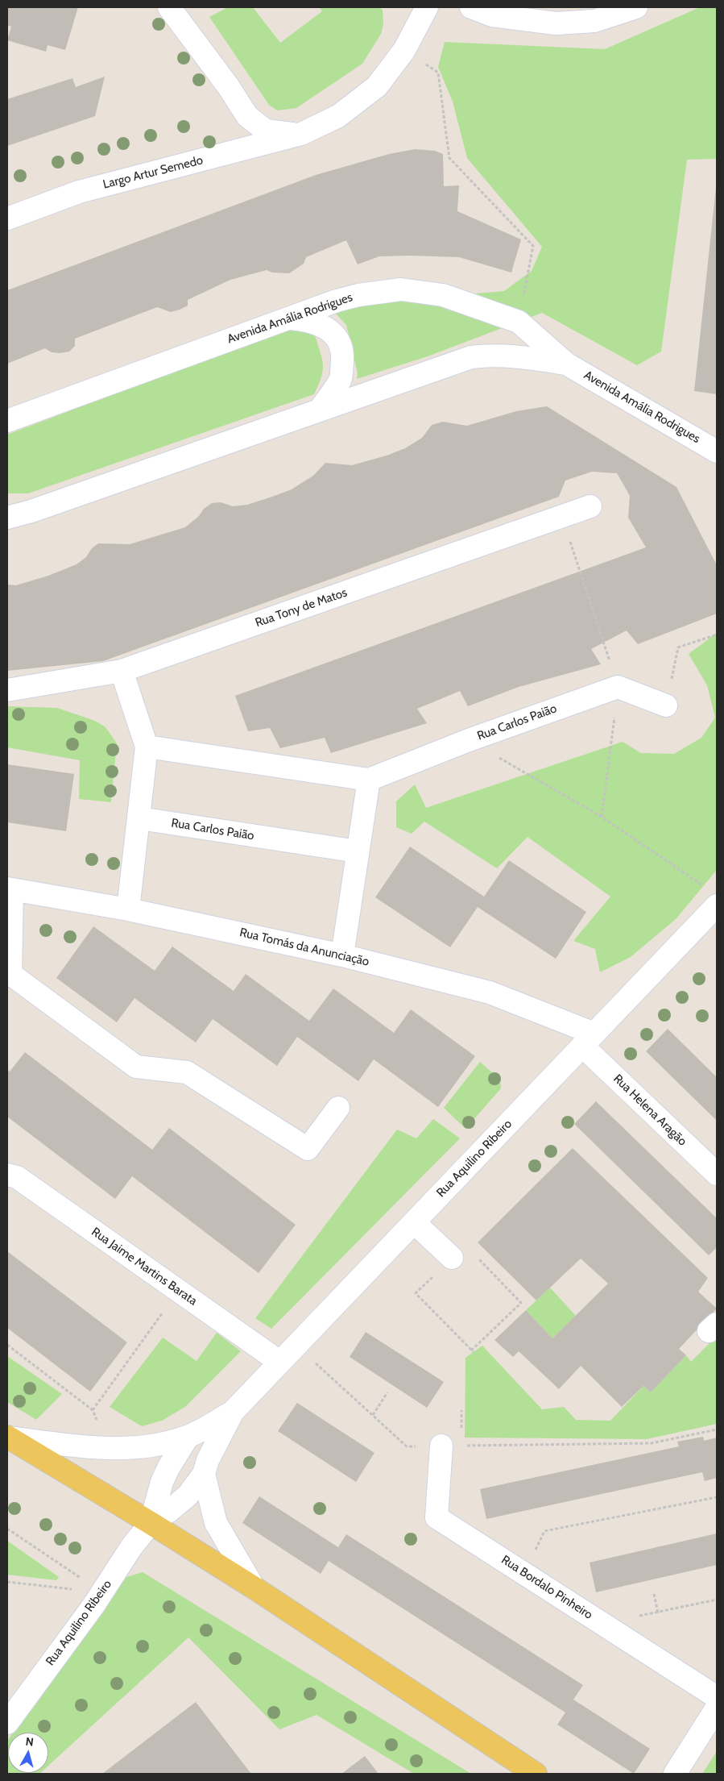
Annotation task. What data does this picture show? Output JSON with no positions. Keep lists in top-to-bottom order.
{
  "streets": {
    "street": [
      "Largo Artur Semedo",
      "Avenida Amália Rodrigues",
      "Rua Tony de Matos",
      "Rua Carlos Paião",
      "Rua Tomás da Anunciação",
      "Rua Helena Aragão",
      "Rua Aquilino Ribeiro",
      "Rua Jaime Martins Barata",
      "Rua Bordalo Pinheiro"
    ]
  },
  "crossings": [
    ["Rua Tomás da Anunciação", "Rua Helena Aragão"],
    ["Rua Tomás da Anunciação", "Rua Aquilino Ribeiro"],
    ["Rua Helena Aragão", "Rua Aquilino Ribeiro"],
    ["Rua Aquilino Ribeiro", "Rua Jaime Martins Barata"]
  ],
  "north": "top"
}
